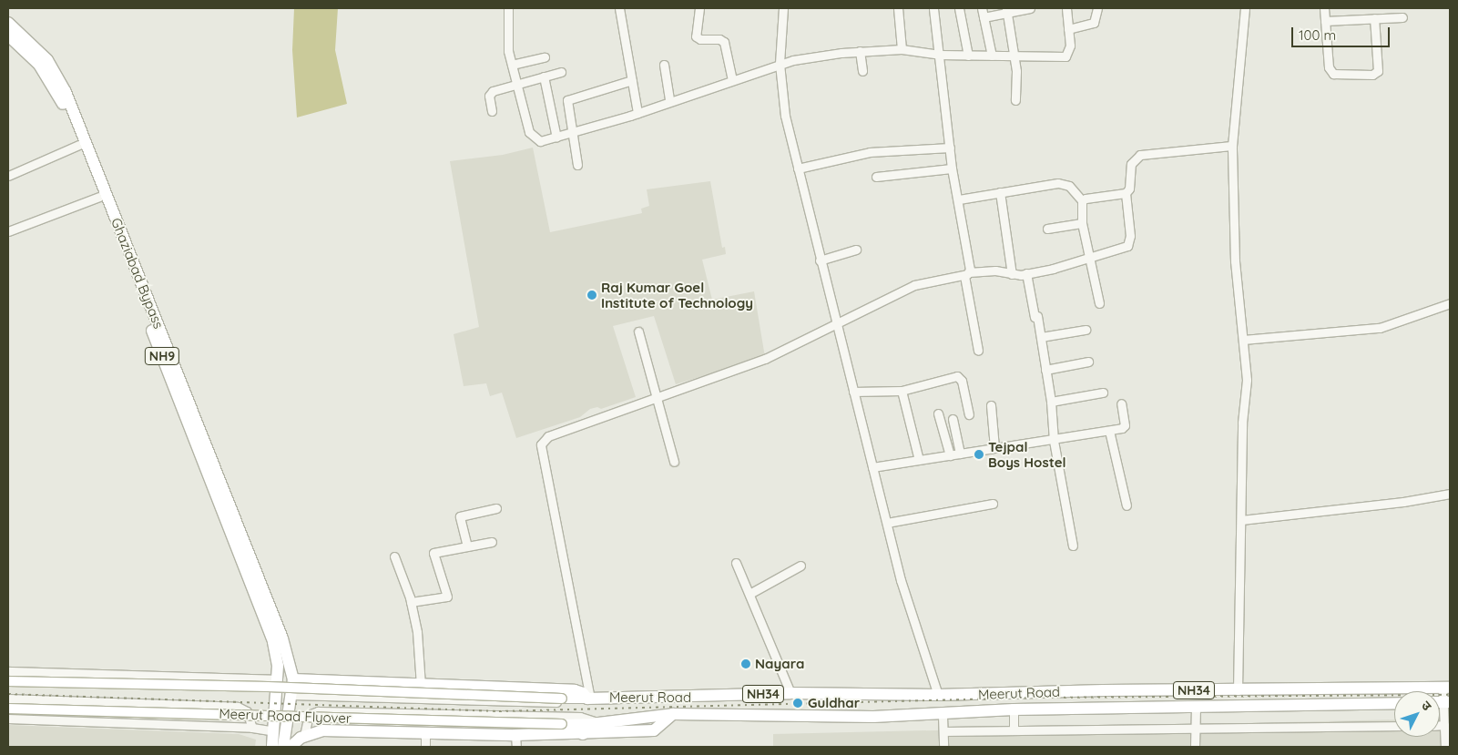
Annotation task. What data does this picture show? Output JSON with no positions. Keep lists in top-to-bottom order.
{
  "streets": {
    "highway": [
      "Ghaziabad Bypass",
      "NH9",
      "NH34",
      "Meerut Road"
    ],
    "main road": ["Meerut Road Flyover"]
  },
  "crossings": [
    ["Ghaziabad Bypass", "NH9"],
    ["Meerut Road", "Meerut Road Flyover"]
  ],
  "places": [
    "Raj Kumar Goel Institute of Technology",
    "Tejpal Boys Hostel",
    "Nayara",
    "Guldhar"
  ],
  "scale_bar": "100 m",
  "north": "top right"
}
